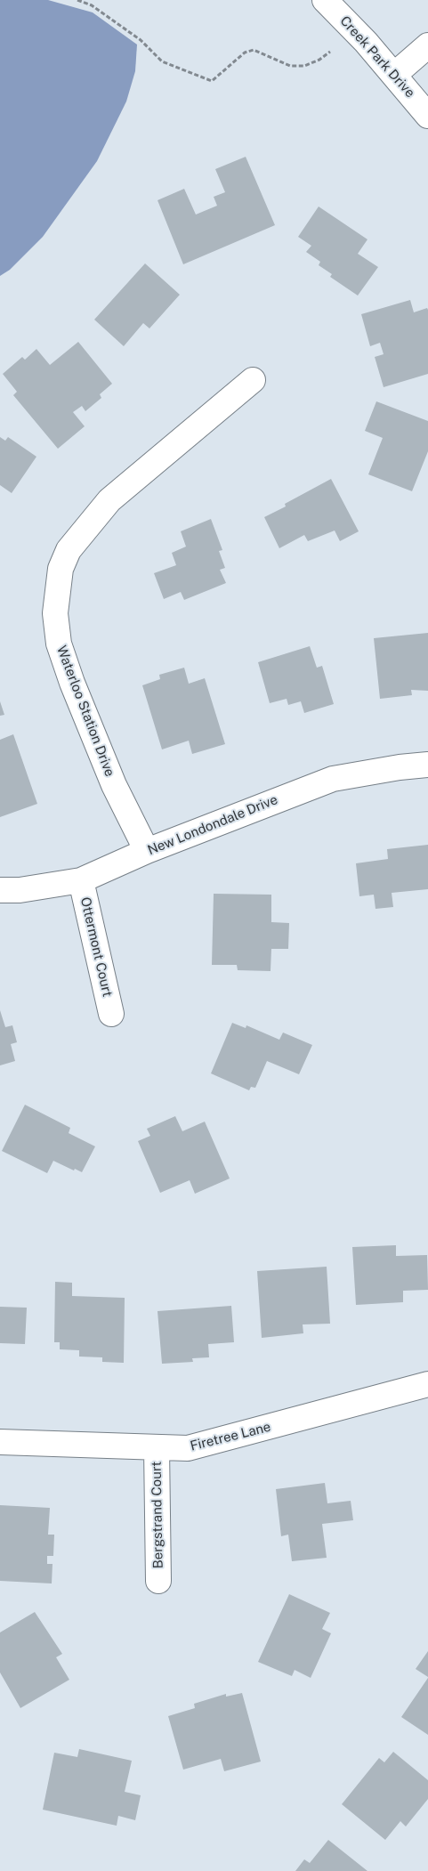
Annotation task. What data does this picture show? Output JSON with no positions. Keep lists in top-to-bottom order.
{
  "streets": {
    "street": [
      "Creek Park Drive",
      "Waterloo Station Drive",
      "New Londondale Drive",
      "Ottermont Court",
      "Firetree Lane",
      "Bergstrand Court"
    ]
  },
  "crossings": [
    ["Waterloo Station Drive", "New Londondale Drive"],
    ["New Londondale Drive", "Ottermont Court"],
    ["Firetree Lane", "Bergstrand Court"]
  ]
}
